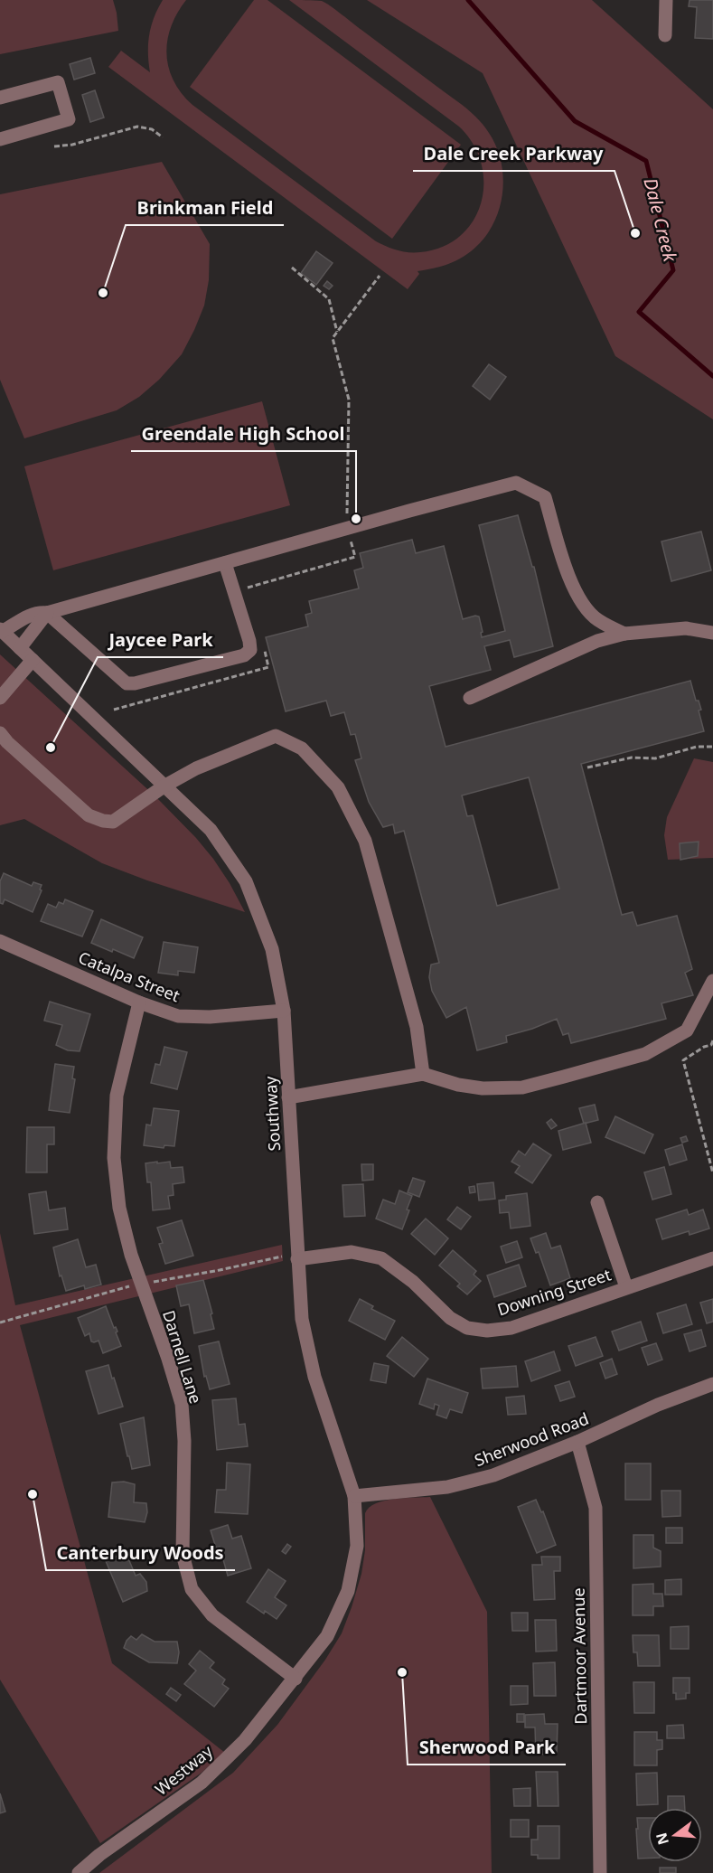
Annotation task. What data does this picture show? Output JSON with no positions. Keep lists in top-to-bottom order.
{
  "streets": {
    "street": [
      "Catalpa Street",
      "Southway",
      "Downing Street",
      "Darnell Lane",
      "Sherwood Road",
      "Dartmoor Avenue",
      "Westway"
    ]
  },
  "crossings": [
    ["Catalpa Street", "Southway"],
    ["Catalpa Street", "Darnell Lane"],
    ["Southway", "Downing Street"],
    ["Southway", "Darnell Lane"],
    ["Southway", "Sherwood Road"],
    ["Southway", "Westway"],
    ["Darnell Lane", "Westway"],
    ["Sherwood Road", "Dartmoor Avenue"]
  ],
  "water": ["Dale Creek"],
  "places": [
    "Dale Creek Parkway",
    "Brinkman Field",
    "Greendale High School",
    "Jaycee Park",
    "Canterbury Woods",
    "Sherwood Park"
  ],
  "north": "left"
}
